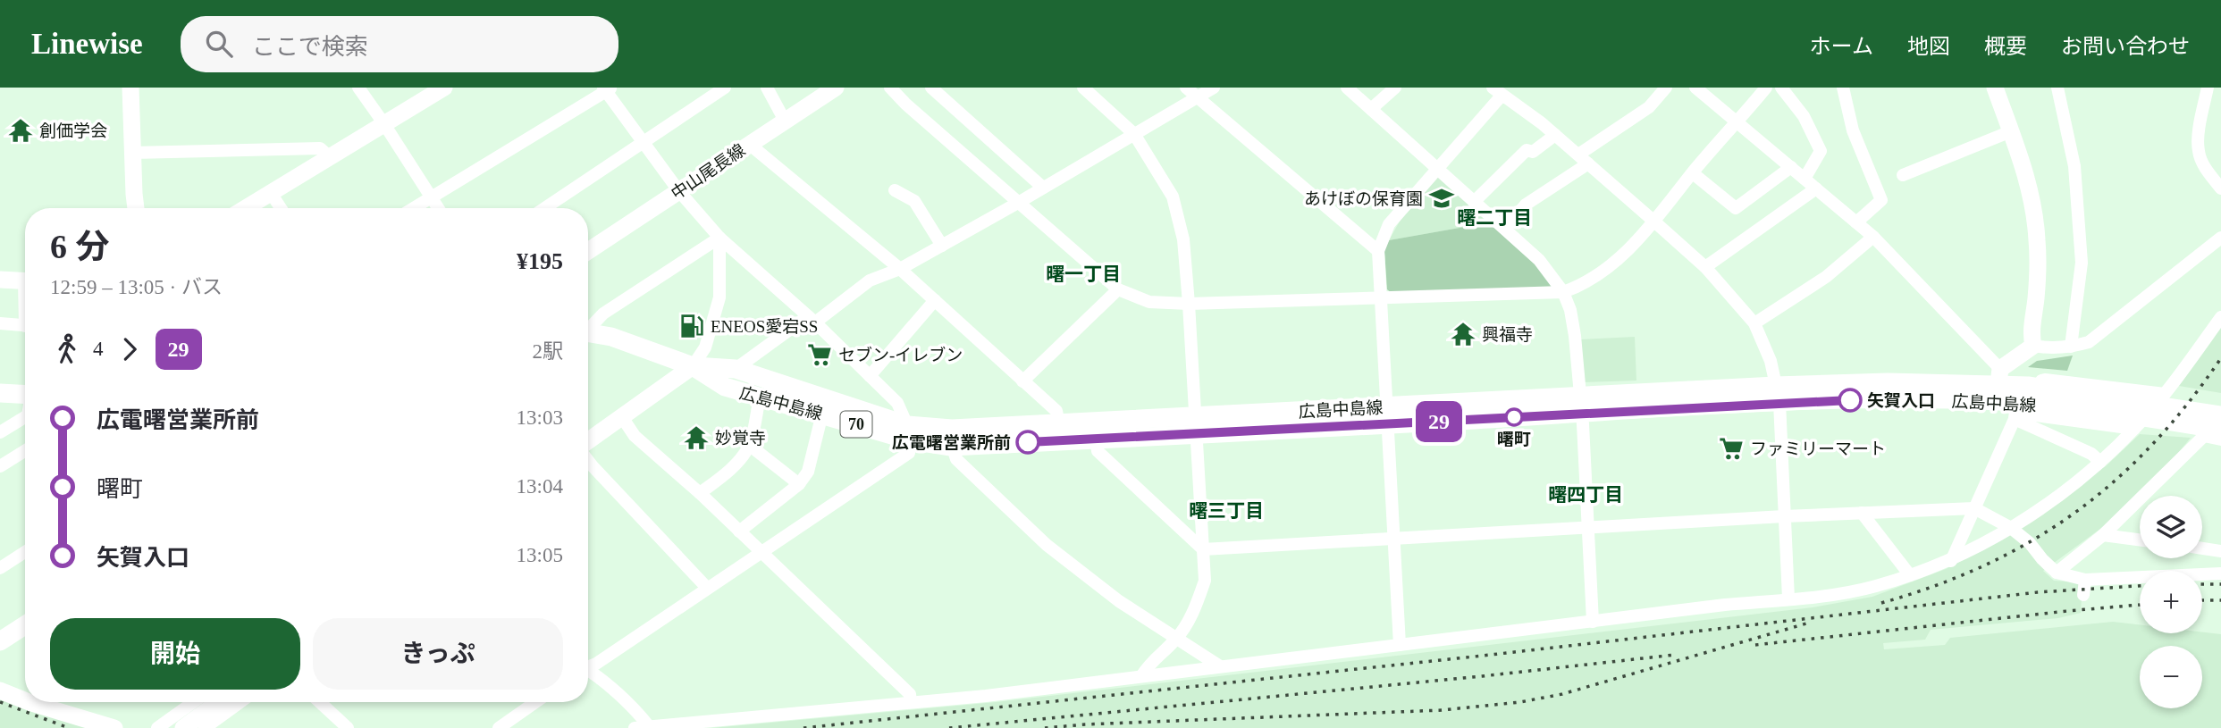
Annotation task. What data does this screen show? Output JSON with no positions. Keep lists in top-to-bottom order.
{
  "streets": {
    "main road": ["広島中島線", "70"],
    "street": ["中山尾長線"]
  },
  "districts": [
    "曙二丁目",
    "曙一丁目",
    "曙四丁目",
    "曙三丁目"
  ],
  "places": {
    "temple": ["創価学会", "興福寺", "妙覚寺"],
    "school or university": ["あけぼの保育園"],
    "fuel station": ["ENEOS愛宕SS"],
    "supermarket": ["セブン-イレブン", "ファミリーマート"],
    "other": ["矢賀入口", "曙町", "広電曙営業所前"]
  },
  "lines": ["bus line 29"],
  "page": {
    "header": "Linewise",
    "search": "ここで検索",
    "nav": [
      "ホーム",
      "地図",
      "概要",
      "お問い合わせ"
    ],
    "on_map": "29",
    "heading": ["6 分", "12:59 – 13:05 · バス", "¥195"],
    "legs": ["4", "29", "2駅"],
    "list": [
      {
        "name": "広電曙営業所前",
        "value": "13:03"
      },
      {
        "name": "曙町",
        "value": "13:04"
      },
      {
        "name": "矢賀入口",
        "value": "13:05"
      }
    ],
    "map_buttons": ["+", "−"],
    "buttons": ["開始", "きっぷ"]
  }
}
